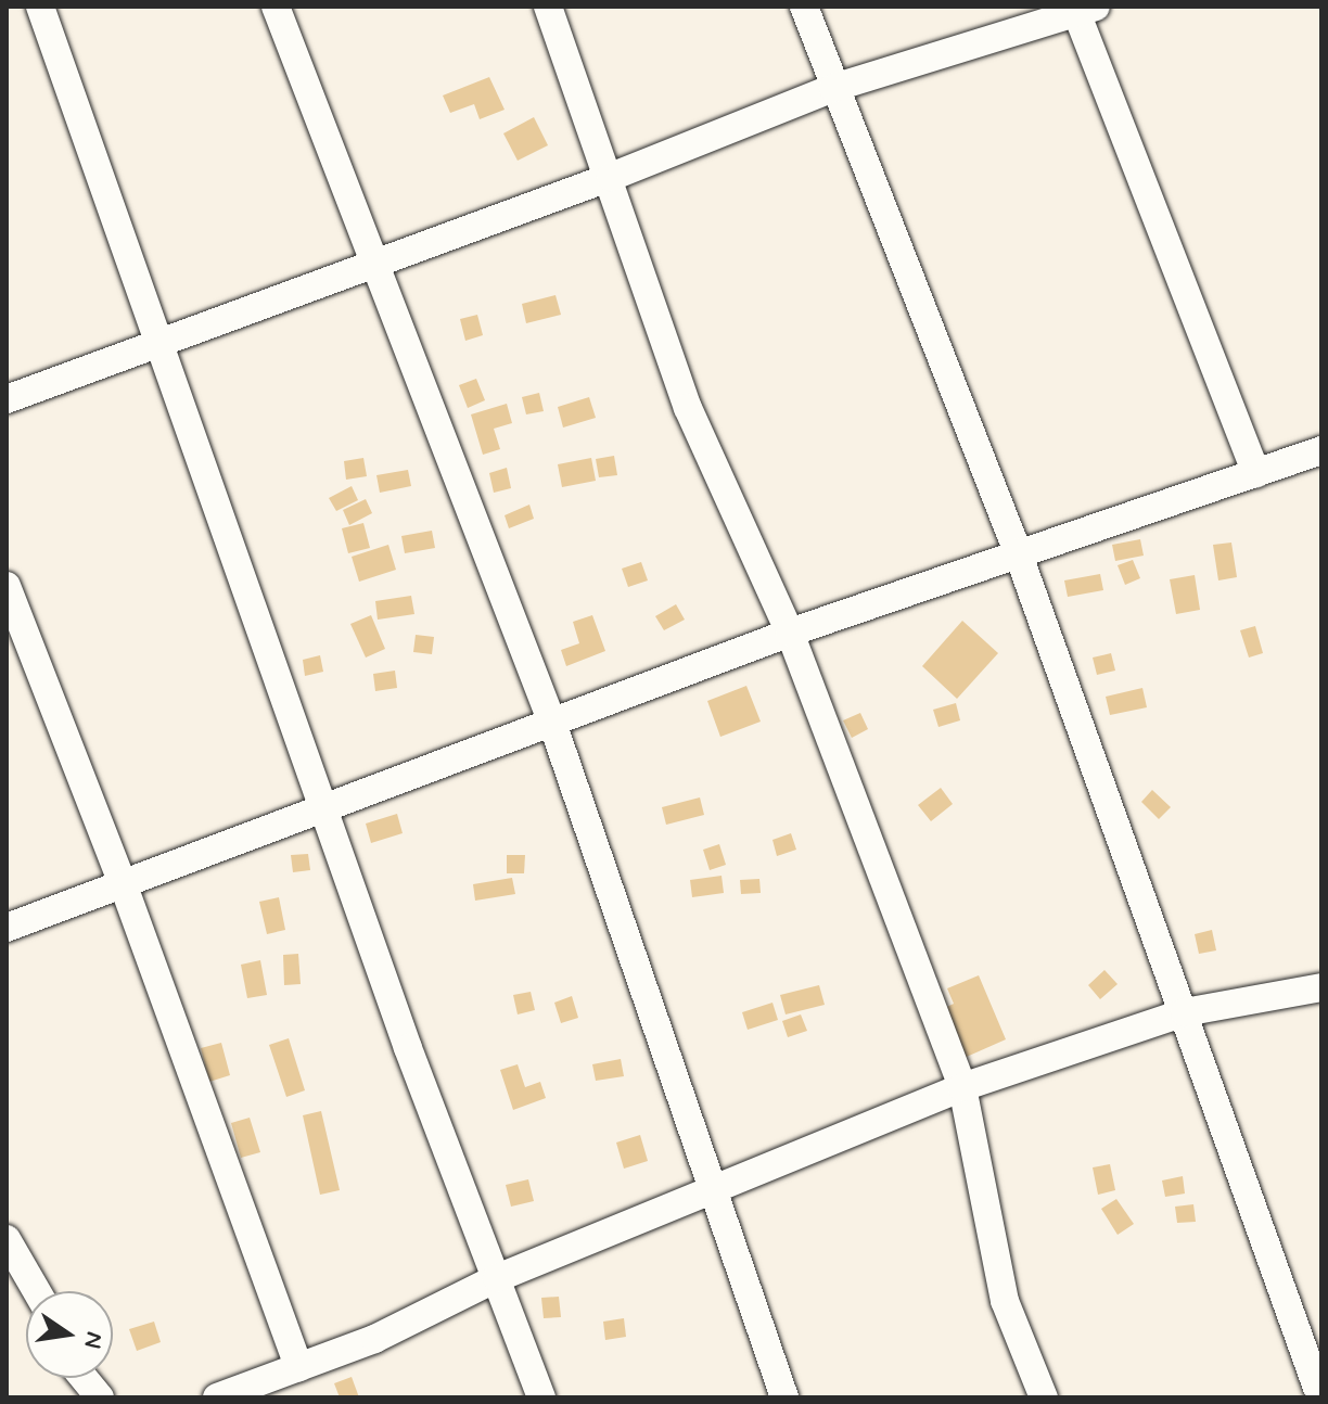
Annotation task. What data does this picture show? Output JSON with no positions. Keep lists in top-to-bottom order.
{
  "north": "right"
}
